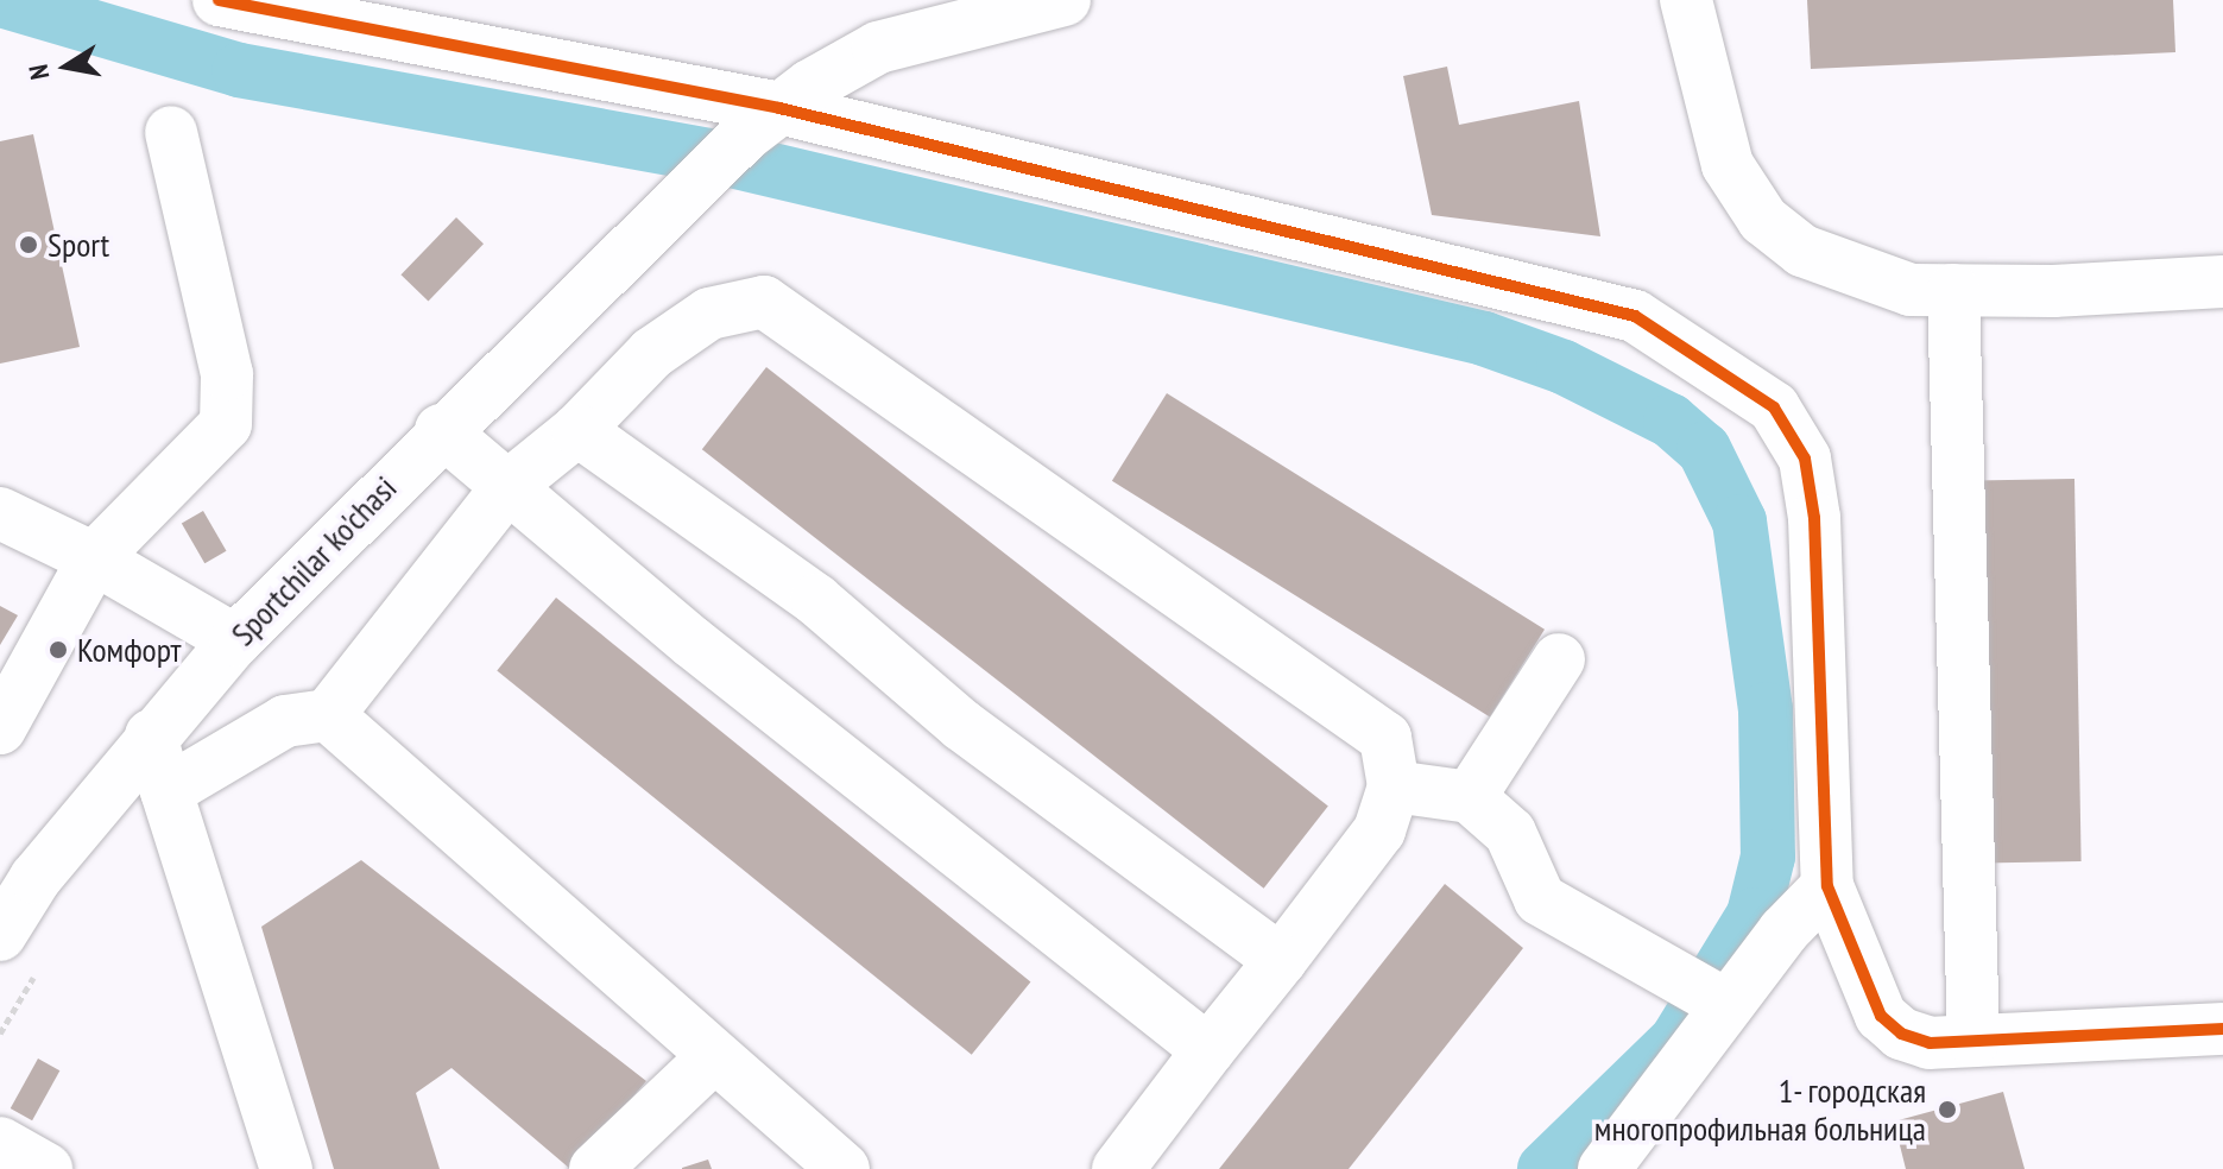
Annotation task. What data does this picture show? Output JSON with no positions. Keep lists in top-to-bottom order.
{
  "streets": {
    "street": ["Sportchilar ko'chasi"]
  },
  "places": ["Sport", "Комфорт", "1- городская многопрофильная больница"],
  "north": "left"
}
